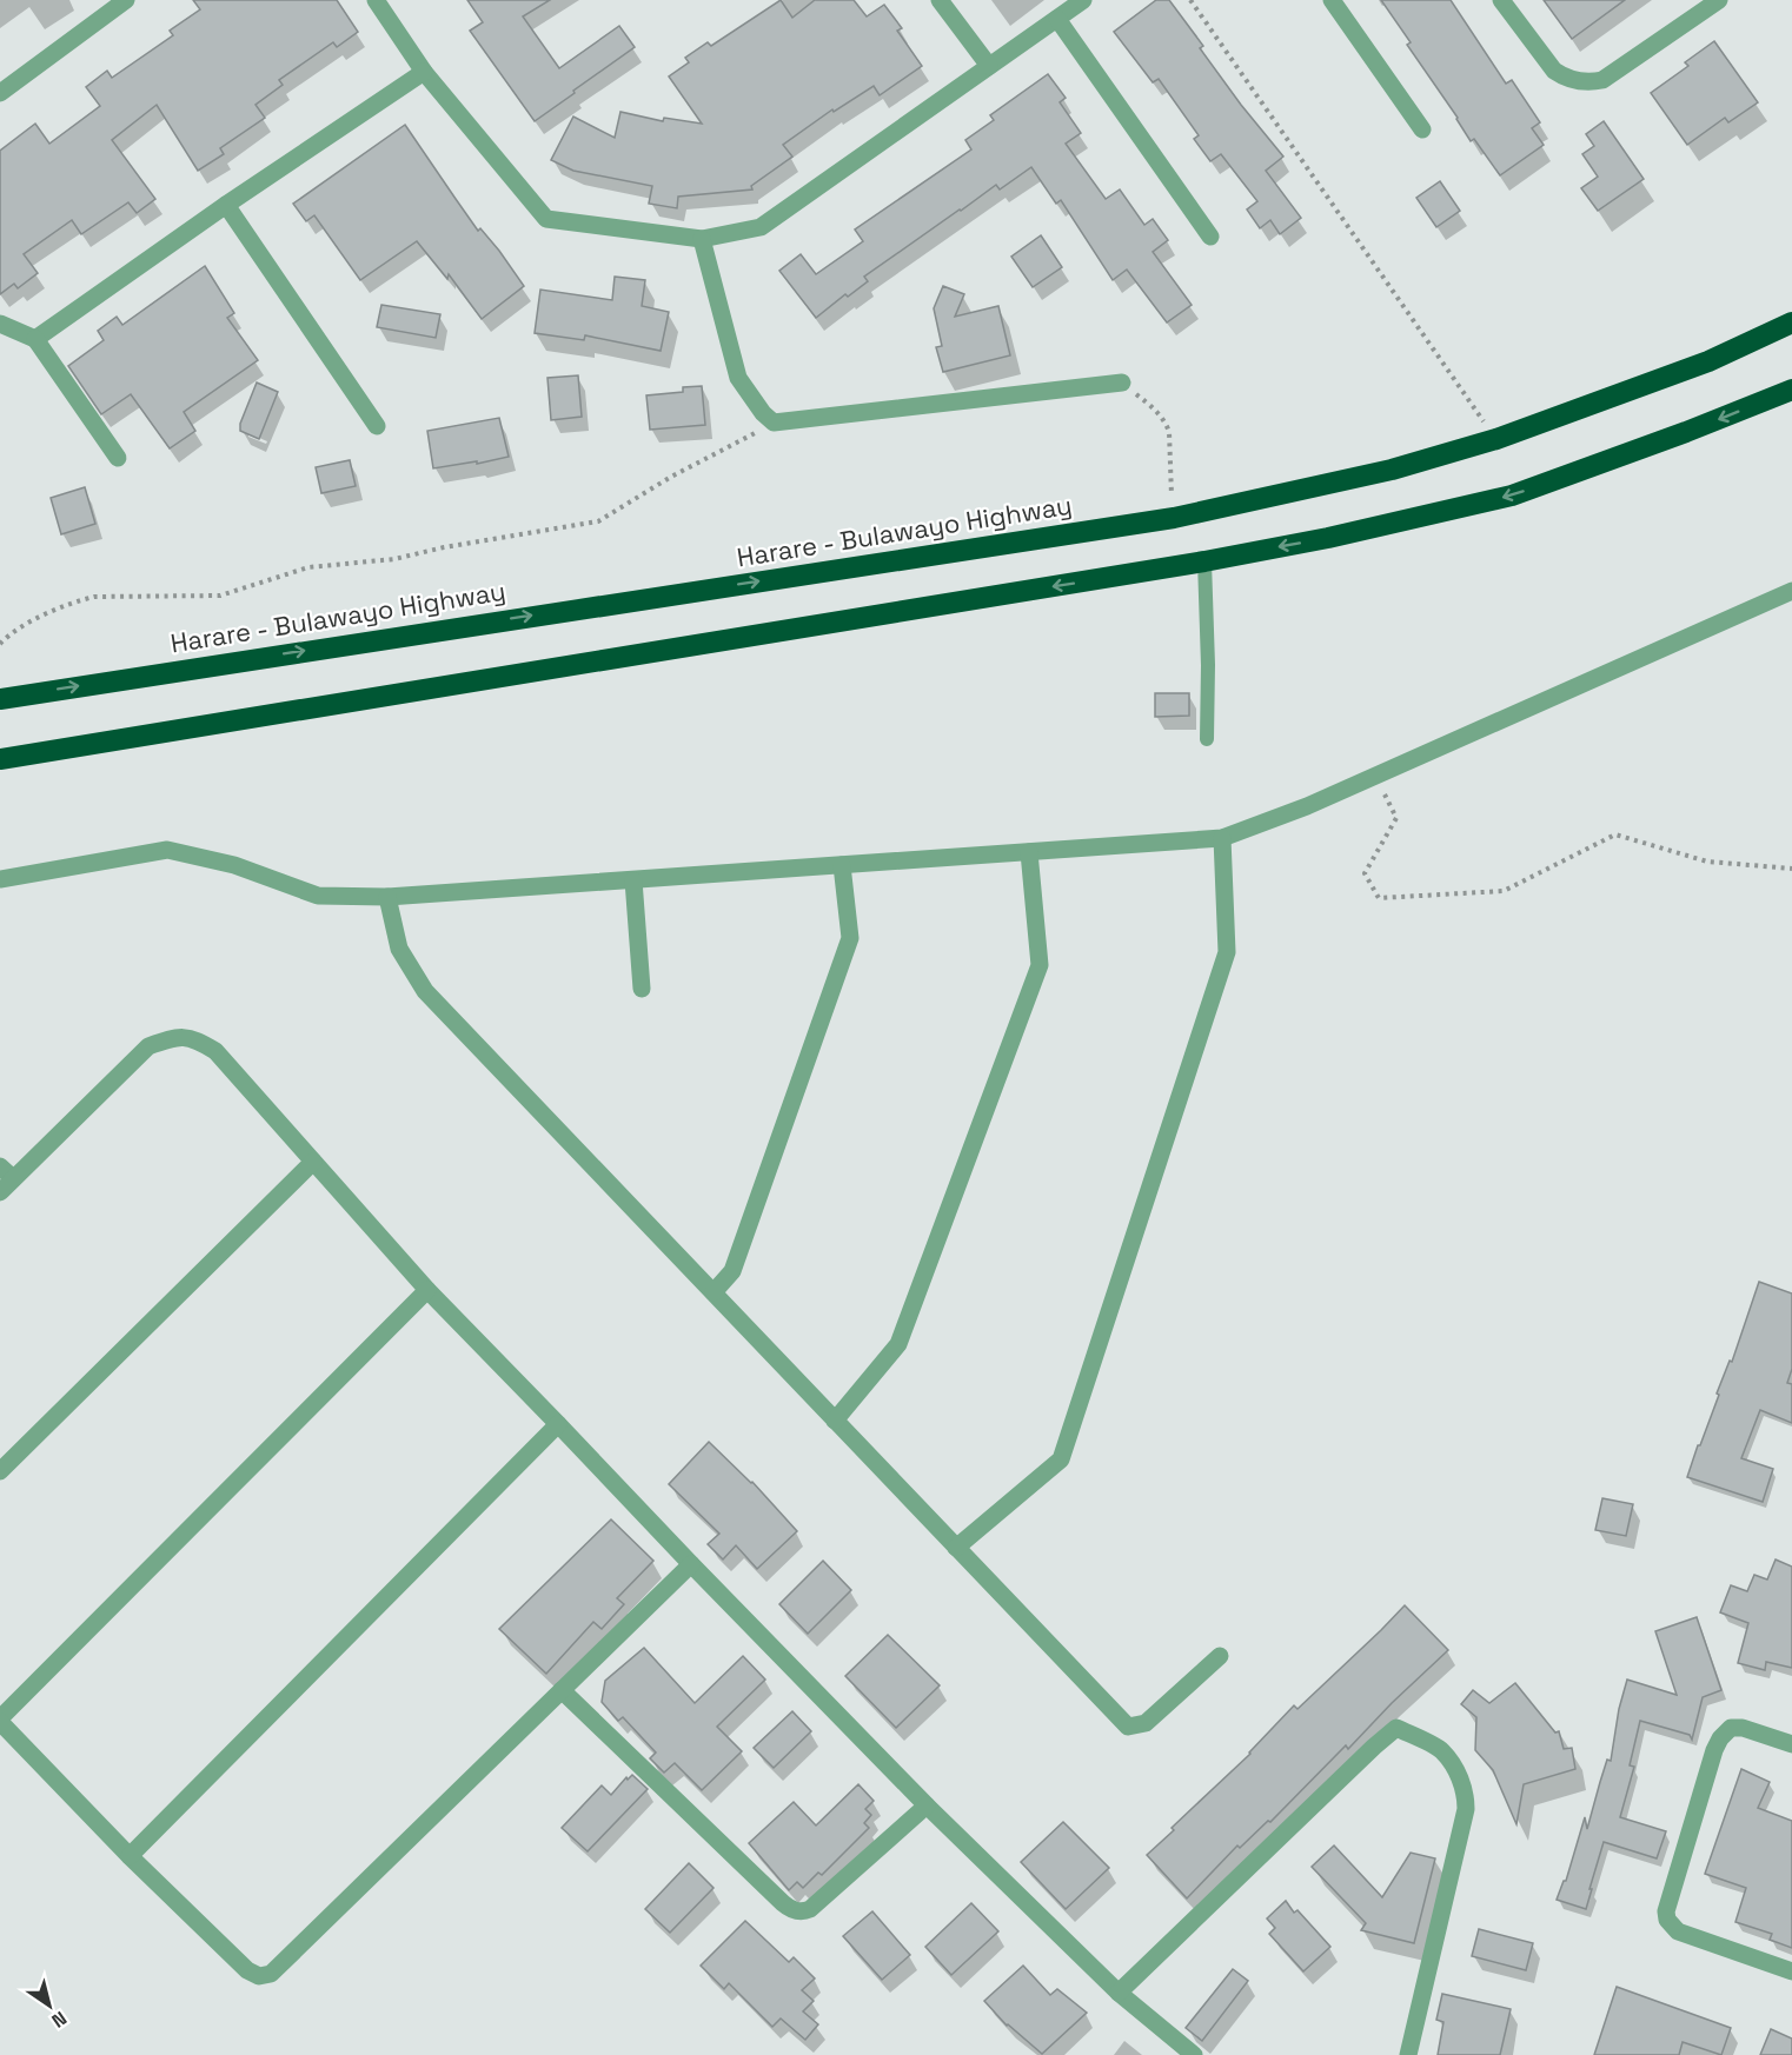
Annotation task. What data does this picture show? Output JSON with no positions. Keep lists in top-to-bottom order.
{
  "streets": {
    "highway": ["Harare - Bulawayo Highway"]
  },
  "north": "bottom right"
}
